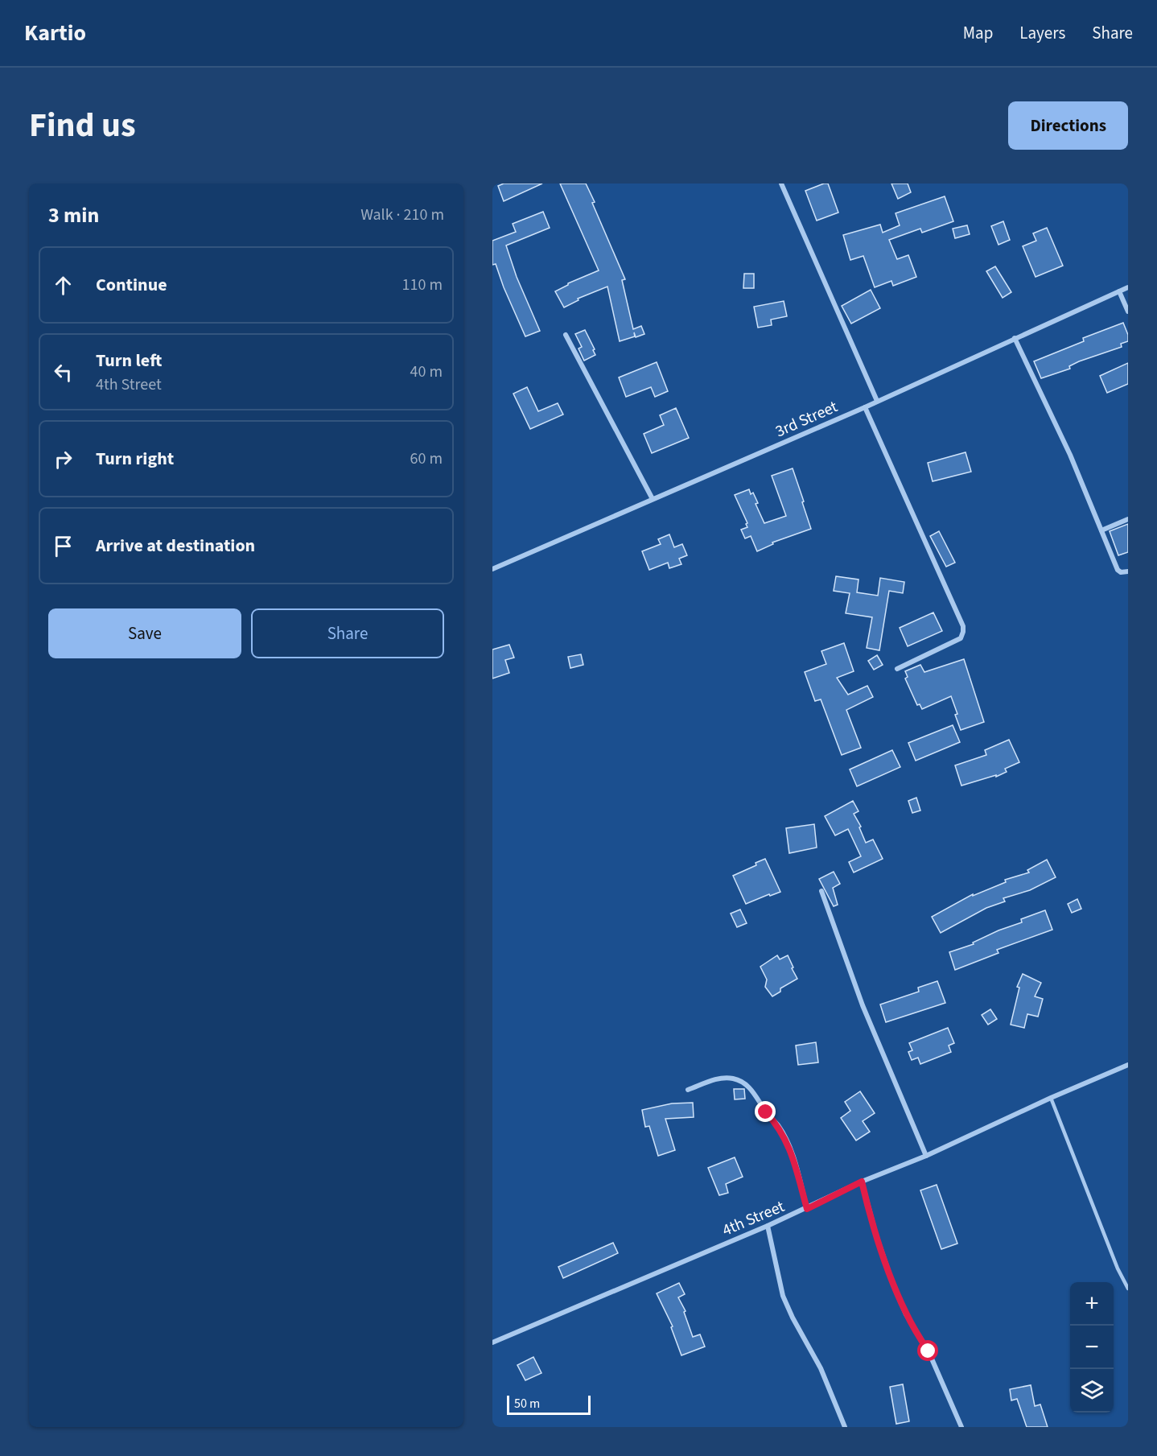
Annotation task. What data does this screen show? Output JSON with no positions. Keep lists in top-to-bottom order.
{
  "streets": {
    "street": ["3rd Street", "4th Street"]
  },
  "scale_bar": "50 m",
  "page": {
    "header": "Kartio",
    "nav": ["Map", "Layers", "Share"],
    "title": "Find us",
    "buttons": [
      "Directions",
      ["Save", "Share"]
    ],
    "heading": ["3 min", "Walk · 210 m"],
    "list": [
      ["Continue", "110 m"],
      ["Turn left", "4th Street", "40 m"],
      ["Turn right", "60 m"],
      "Arrive at destination"
    ],
    "map_buttons": ["+", "−"],
    "scale": "50 m"
  }
}
